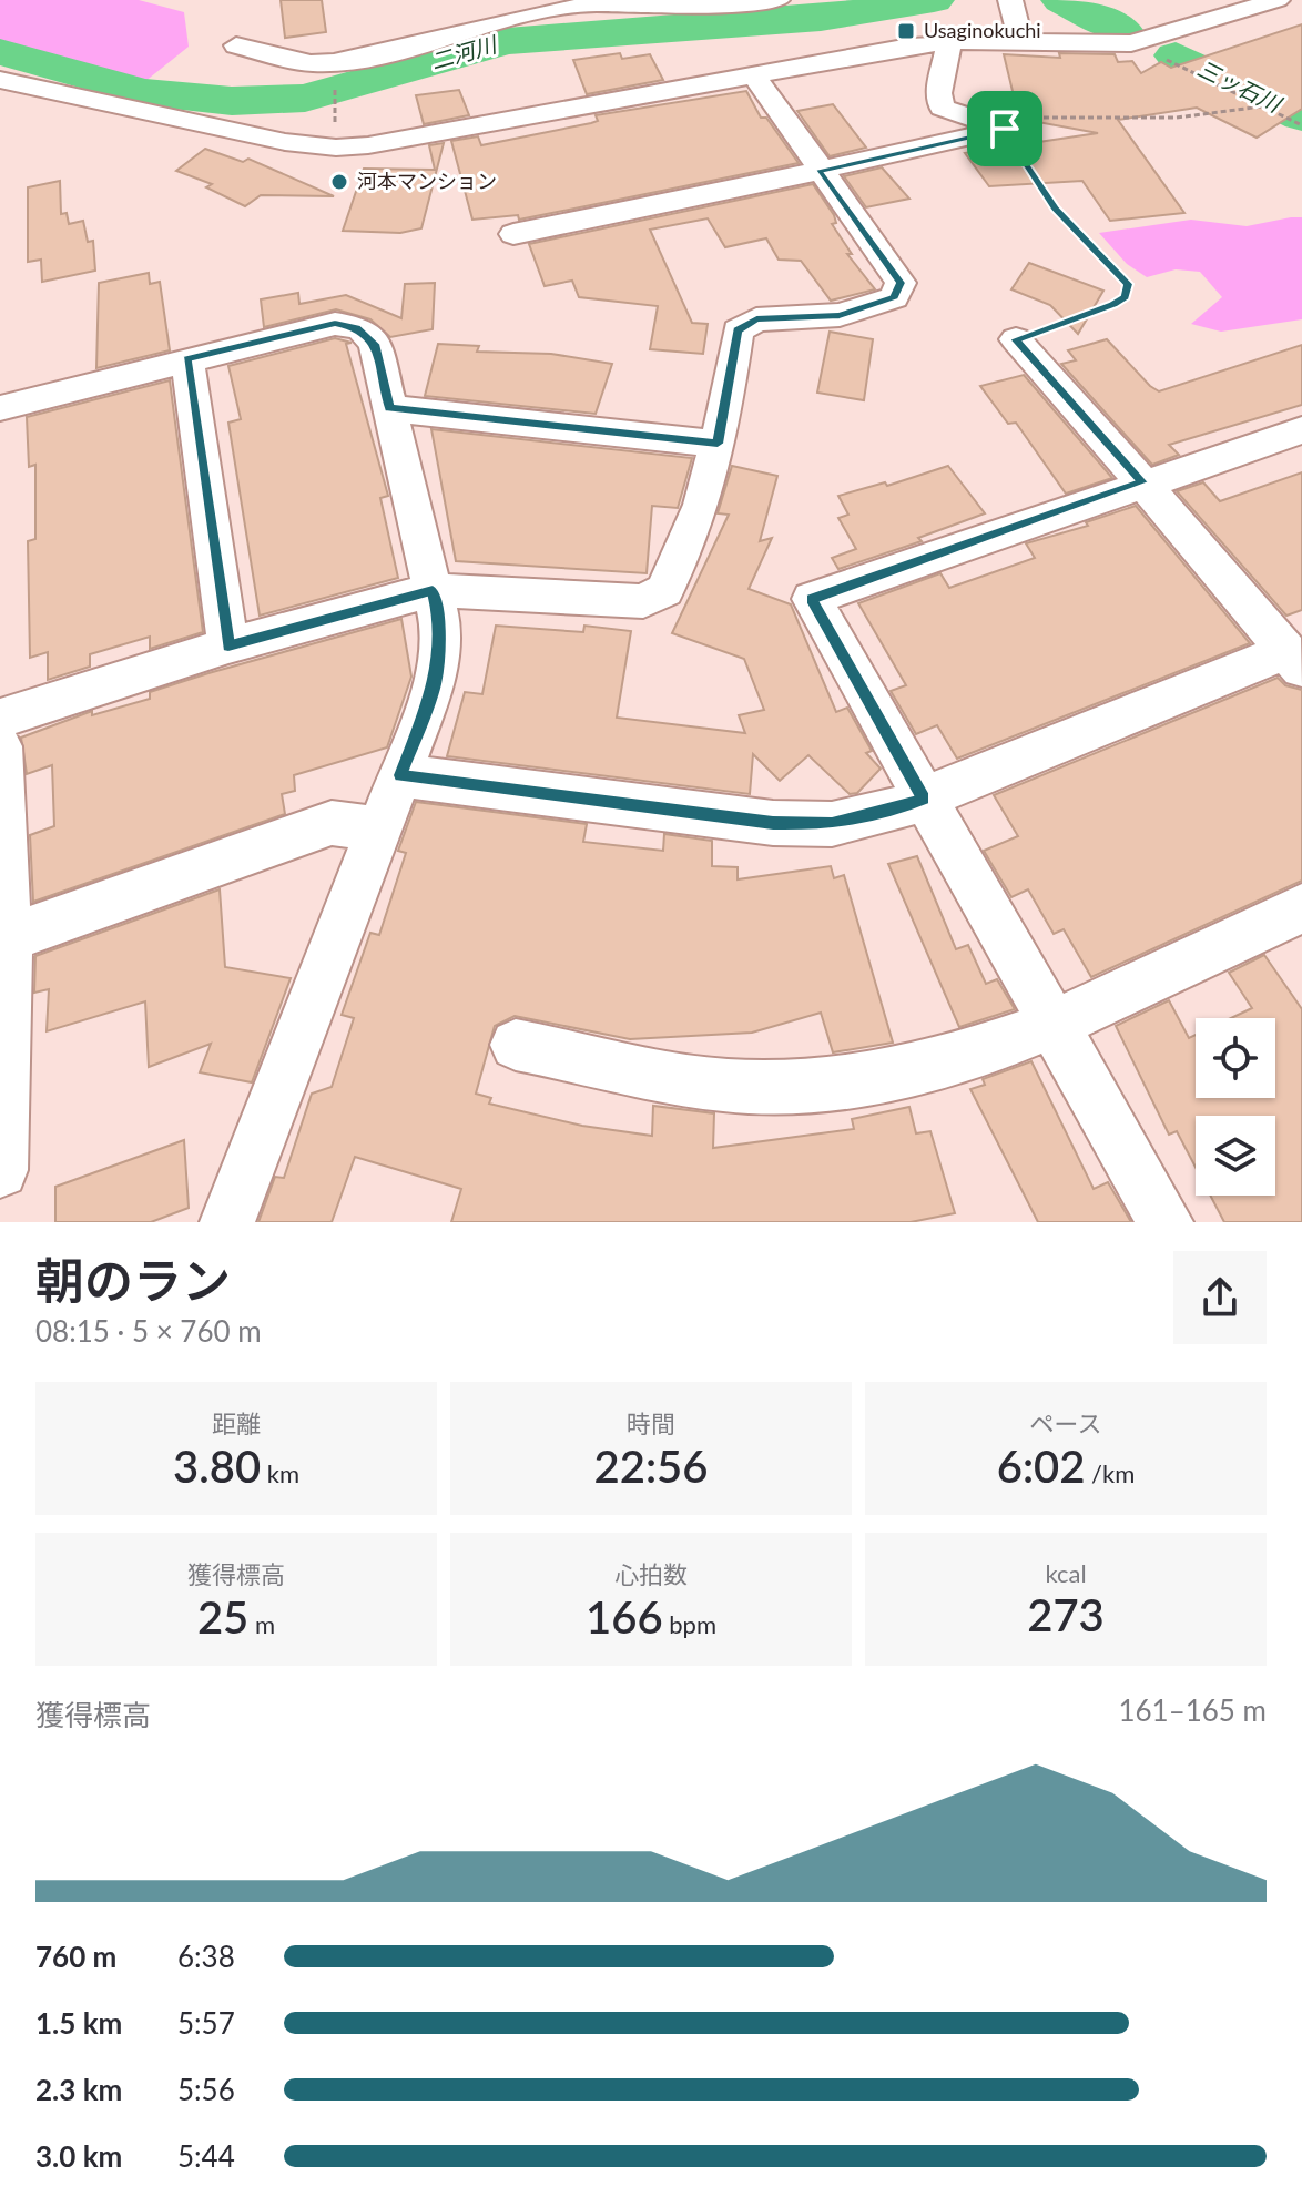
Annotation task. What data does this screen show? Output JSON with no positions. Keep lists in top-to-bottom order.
{
  "water": ["二河川", "三ッ石川"],
  "places": {
    "transit": ["Usaginokuchi"],
    "other": ["河本マンション"]
  },
  "page": {
    "heading": ["朝のラン", "08:15 · 5 × 760 m"],
    "stats": [
      ["距離", "3.80 km"],
      ["時間", "22:56"],
      ["ペース", "6:02 /km"],
      ["獲得標高", "25 m"],
      ["心拍数", "166 bpm"],
      ["kcal", "273"]
    ],
    "chart": ["獲得標高", "161–165 m"],
    "list": [
      {
        "name": "760 m",
        "note": "6:38"
      },
      {
        "name": "1.5 km",
        "note": "5:57"
      },
      {
        "name": "2.3 km",
        "note": "5:56"
      },
      {
        "name": "3.0 km",
        "note": "5:44"
      }
    ]
  }
}
